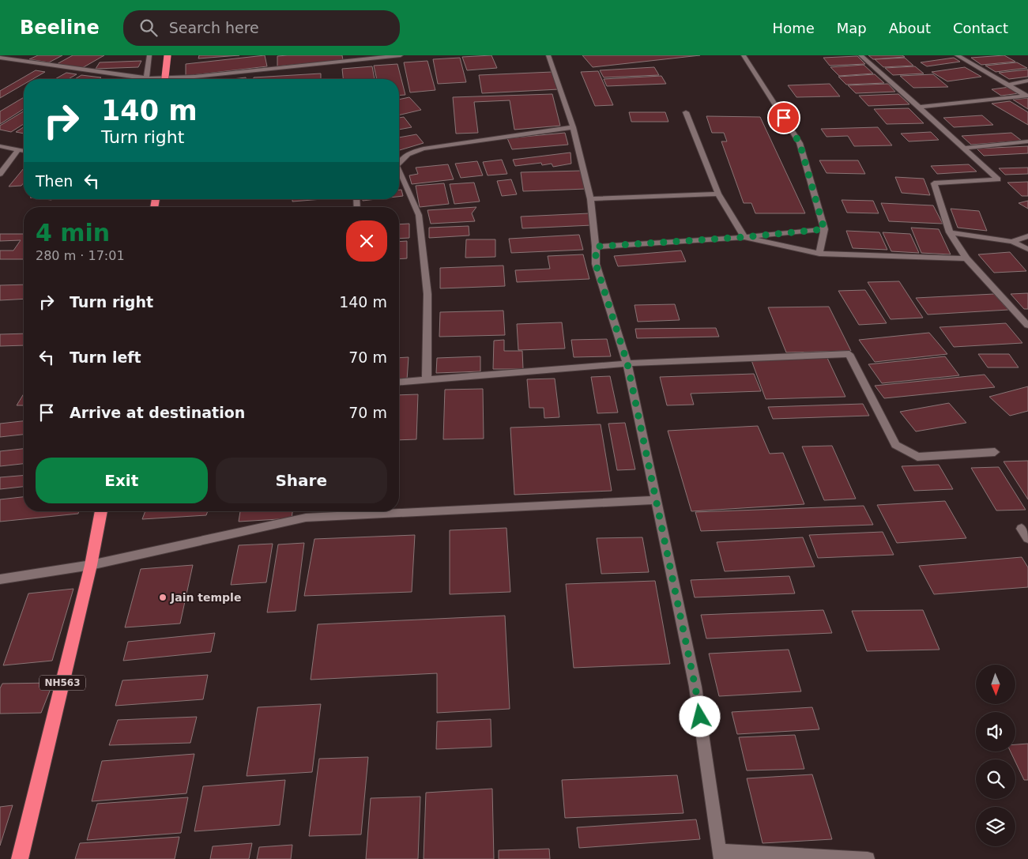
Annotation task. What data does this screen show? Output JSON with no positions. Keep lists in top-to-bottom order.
{
  "streets": {
    "highway": ["NH563"]
  },
  "places": ["Jain temple"],
  "north": "bottom",
  "page": {
    "header": "Beeline",
    "search": "Search here",
    "nav": [
      "Home",
      "Map",
      "About",
      "Contact"
    ],
    "turn": ["140 m", "Turn right"],
    "then": "Then",
    "heading": ["4 min", "280 m · 17:01"],
    "list": [
      {
        "name": "Turn right",
        "value": "140 m"
      },
      {
        "name": "Turn left",
        "value": "70 m"
      },
      {
        "name": "Arrive at destination",
        "value": "70 m"
      }
    ],
    "buttons": ["Exit", "Share"]
  }
}
